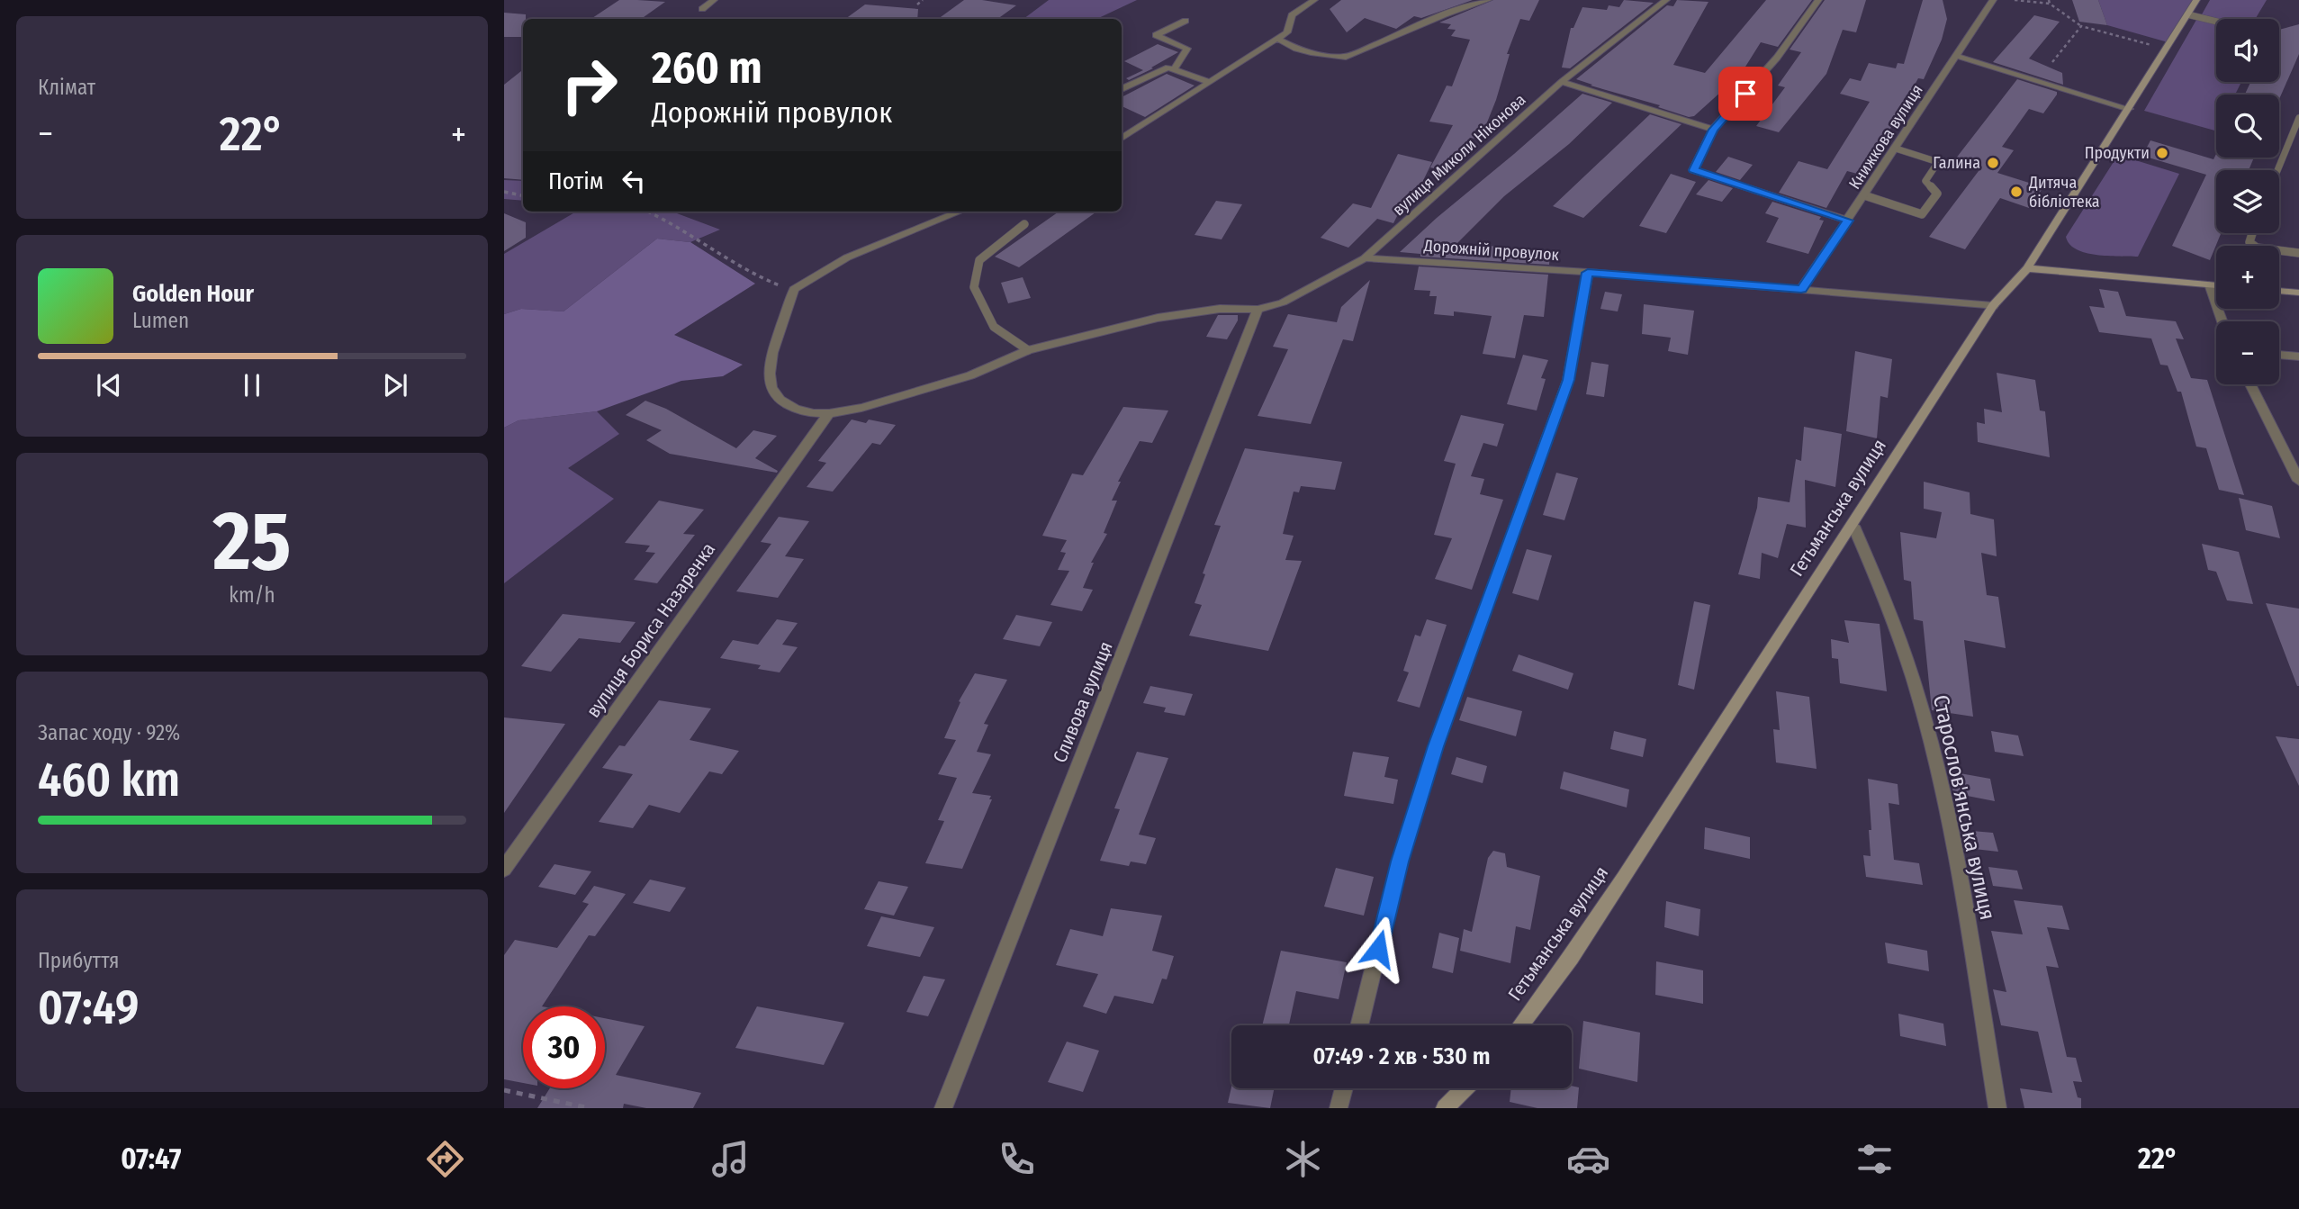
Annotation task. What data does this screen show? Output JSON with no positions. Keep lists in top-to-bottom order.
{
  "streets": {
    "street": [
      "Книжкова вулиця",
      "вулиця Миколи Ніконова",
      "Дорожній провулок",
      "Гетьманська вулиця",
      "вулиця Бориса Назаренка",
      "Сливова вулиця",
      "Старослов'янська вулиця"
    ]
  },
  "crossings": [
    ["Книжкова вулиця", "Дорожній провулок"],
    ["вулиця Миколи Ніконова", "Дорожній провулок"],
    ["вулиця Миколи Ніконова", "Сливова вулиця"],
    ["Дорожній провулок", "Гетьманська вулиця"],
    ["Гетьманська вулиця", "Старослов'янська вулиця"]
  ],
  "places": ["Продукти", "Галина", "Дитяча бібліотека"],
  "page": {
    "tile": [
      "Клімат",
      ["25", "km/h"],
      ["Запас ходу · 92%", "460 km"],
      ["Прибуття", "07:49"]
    ],
    "map_buttons": ["+", "−"],
    "turn": ["260 m", "Дорожній провулок"],
    "heat": ["−", "22°", "+"],
    "then": "Потім",
    "song": ["Golden Hour", "Lumen"],
    "limit": "30",
    "trip": "07:49 · 2 хв · 530 m",
    "tabs": ["07:47", "22°"]
  }
}
